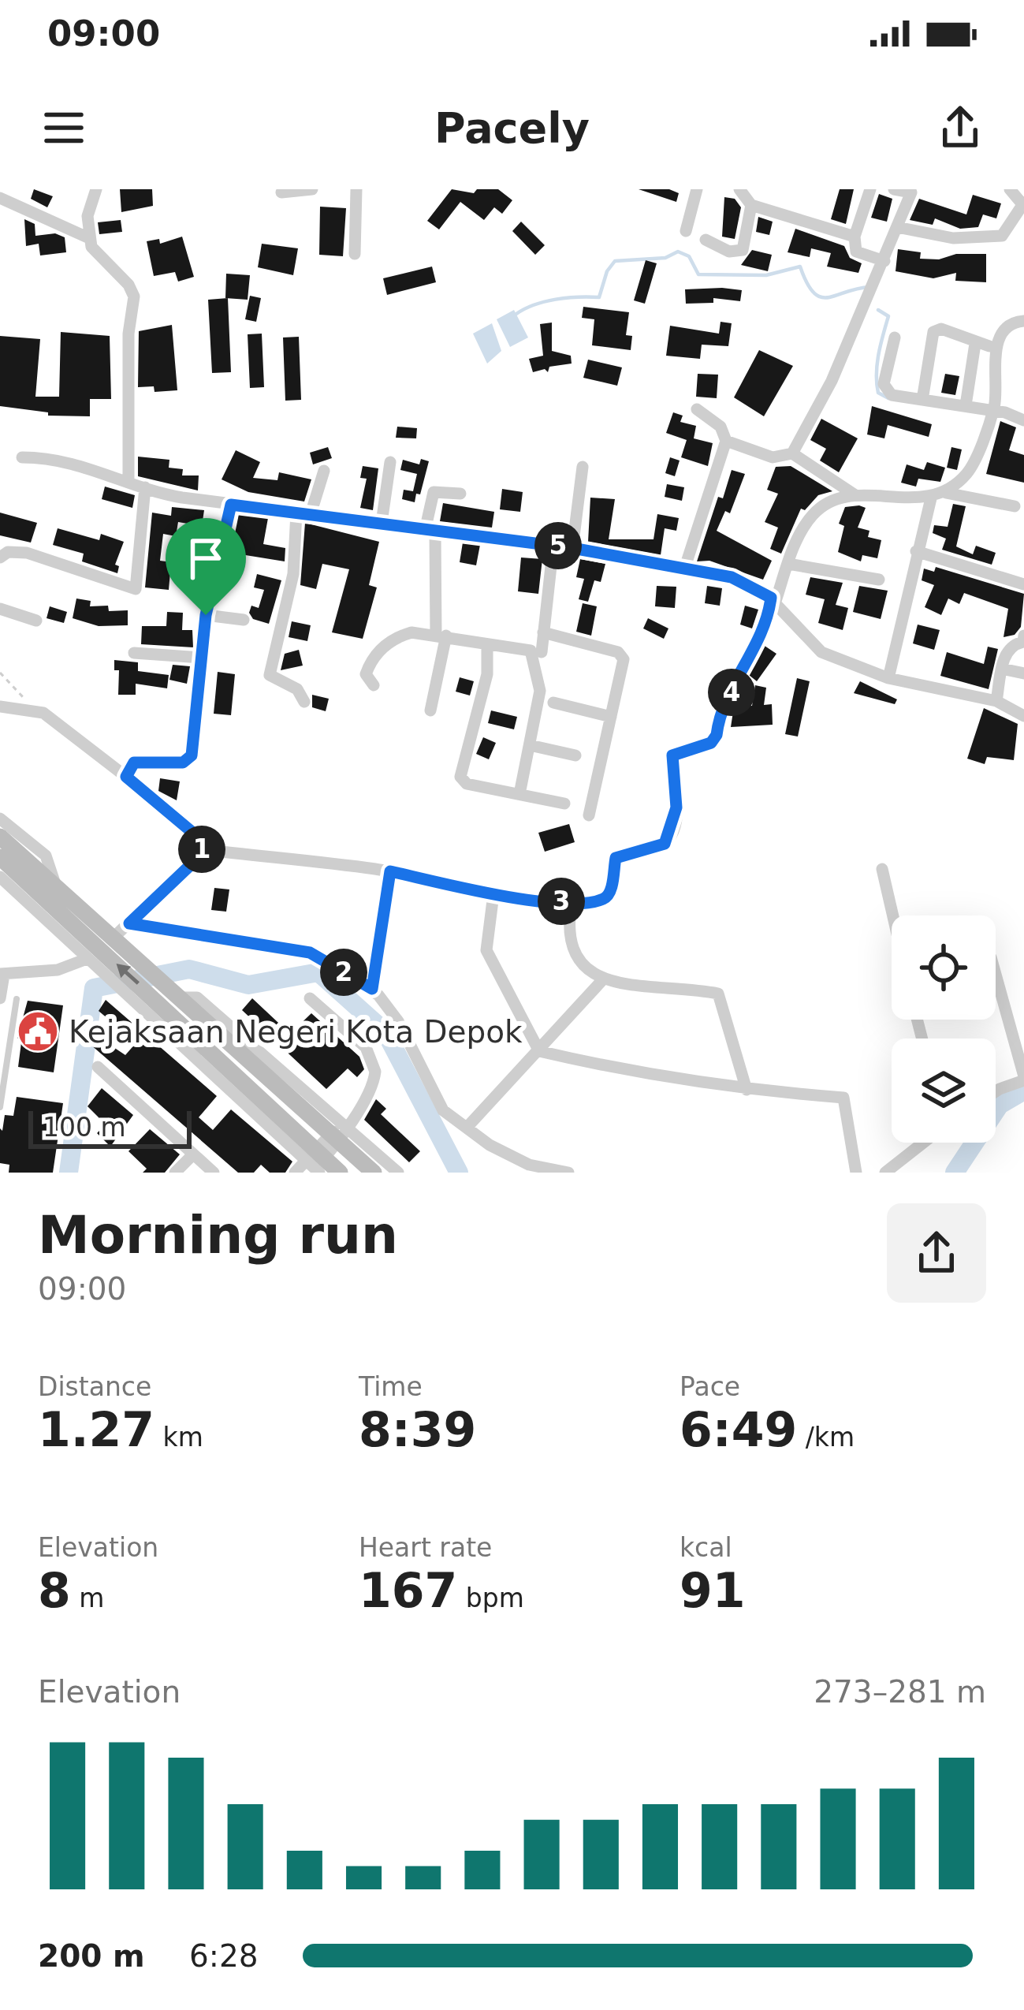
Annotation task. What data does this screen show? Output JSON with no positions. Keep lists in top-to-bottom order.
{
  "places": {
    "public building": ["Kejaksaan Negeri Kota Depok"]
  },
  "scale_bar": "100 m",
  "page": {
    "status": "09:00",
    "header": "Pacely",
    "pins": [
      "5",
      "4",
      "1",
      "3",
      "2"
    ],
    "scale": "100 m",
    "heading": ["Morning run", "09:00"],
    "stats": [
      ["Distance", "1.27 km"],
      ["Time", "8:39"],
      ["Pace", "6:49 /km"],
      ["Elevation", "8 m"],
      ["Heart rate", "167 bpm"],
      ["kcal", "91"]
    ],
    "chart": ["Elevation", "273–281 m"],
    "list": [
      {
        "name": "200 m",
        "note": "6:28"
      }
    ]
  }
}
